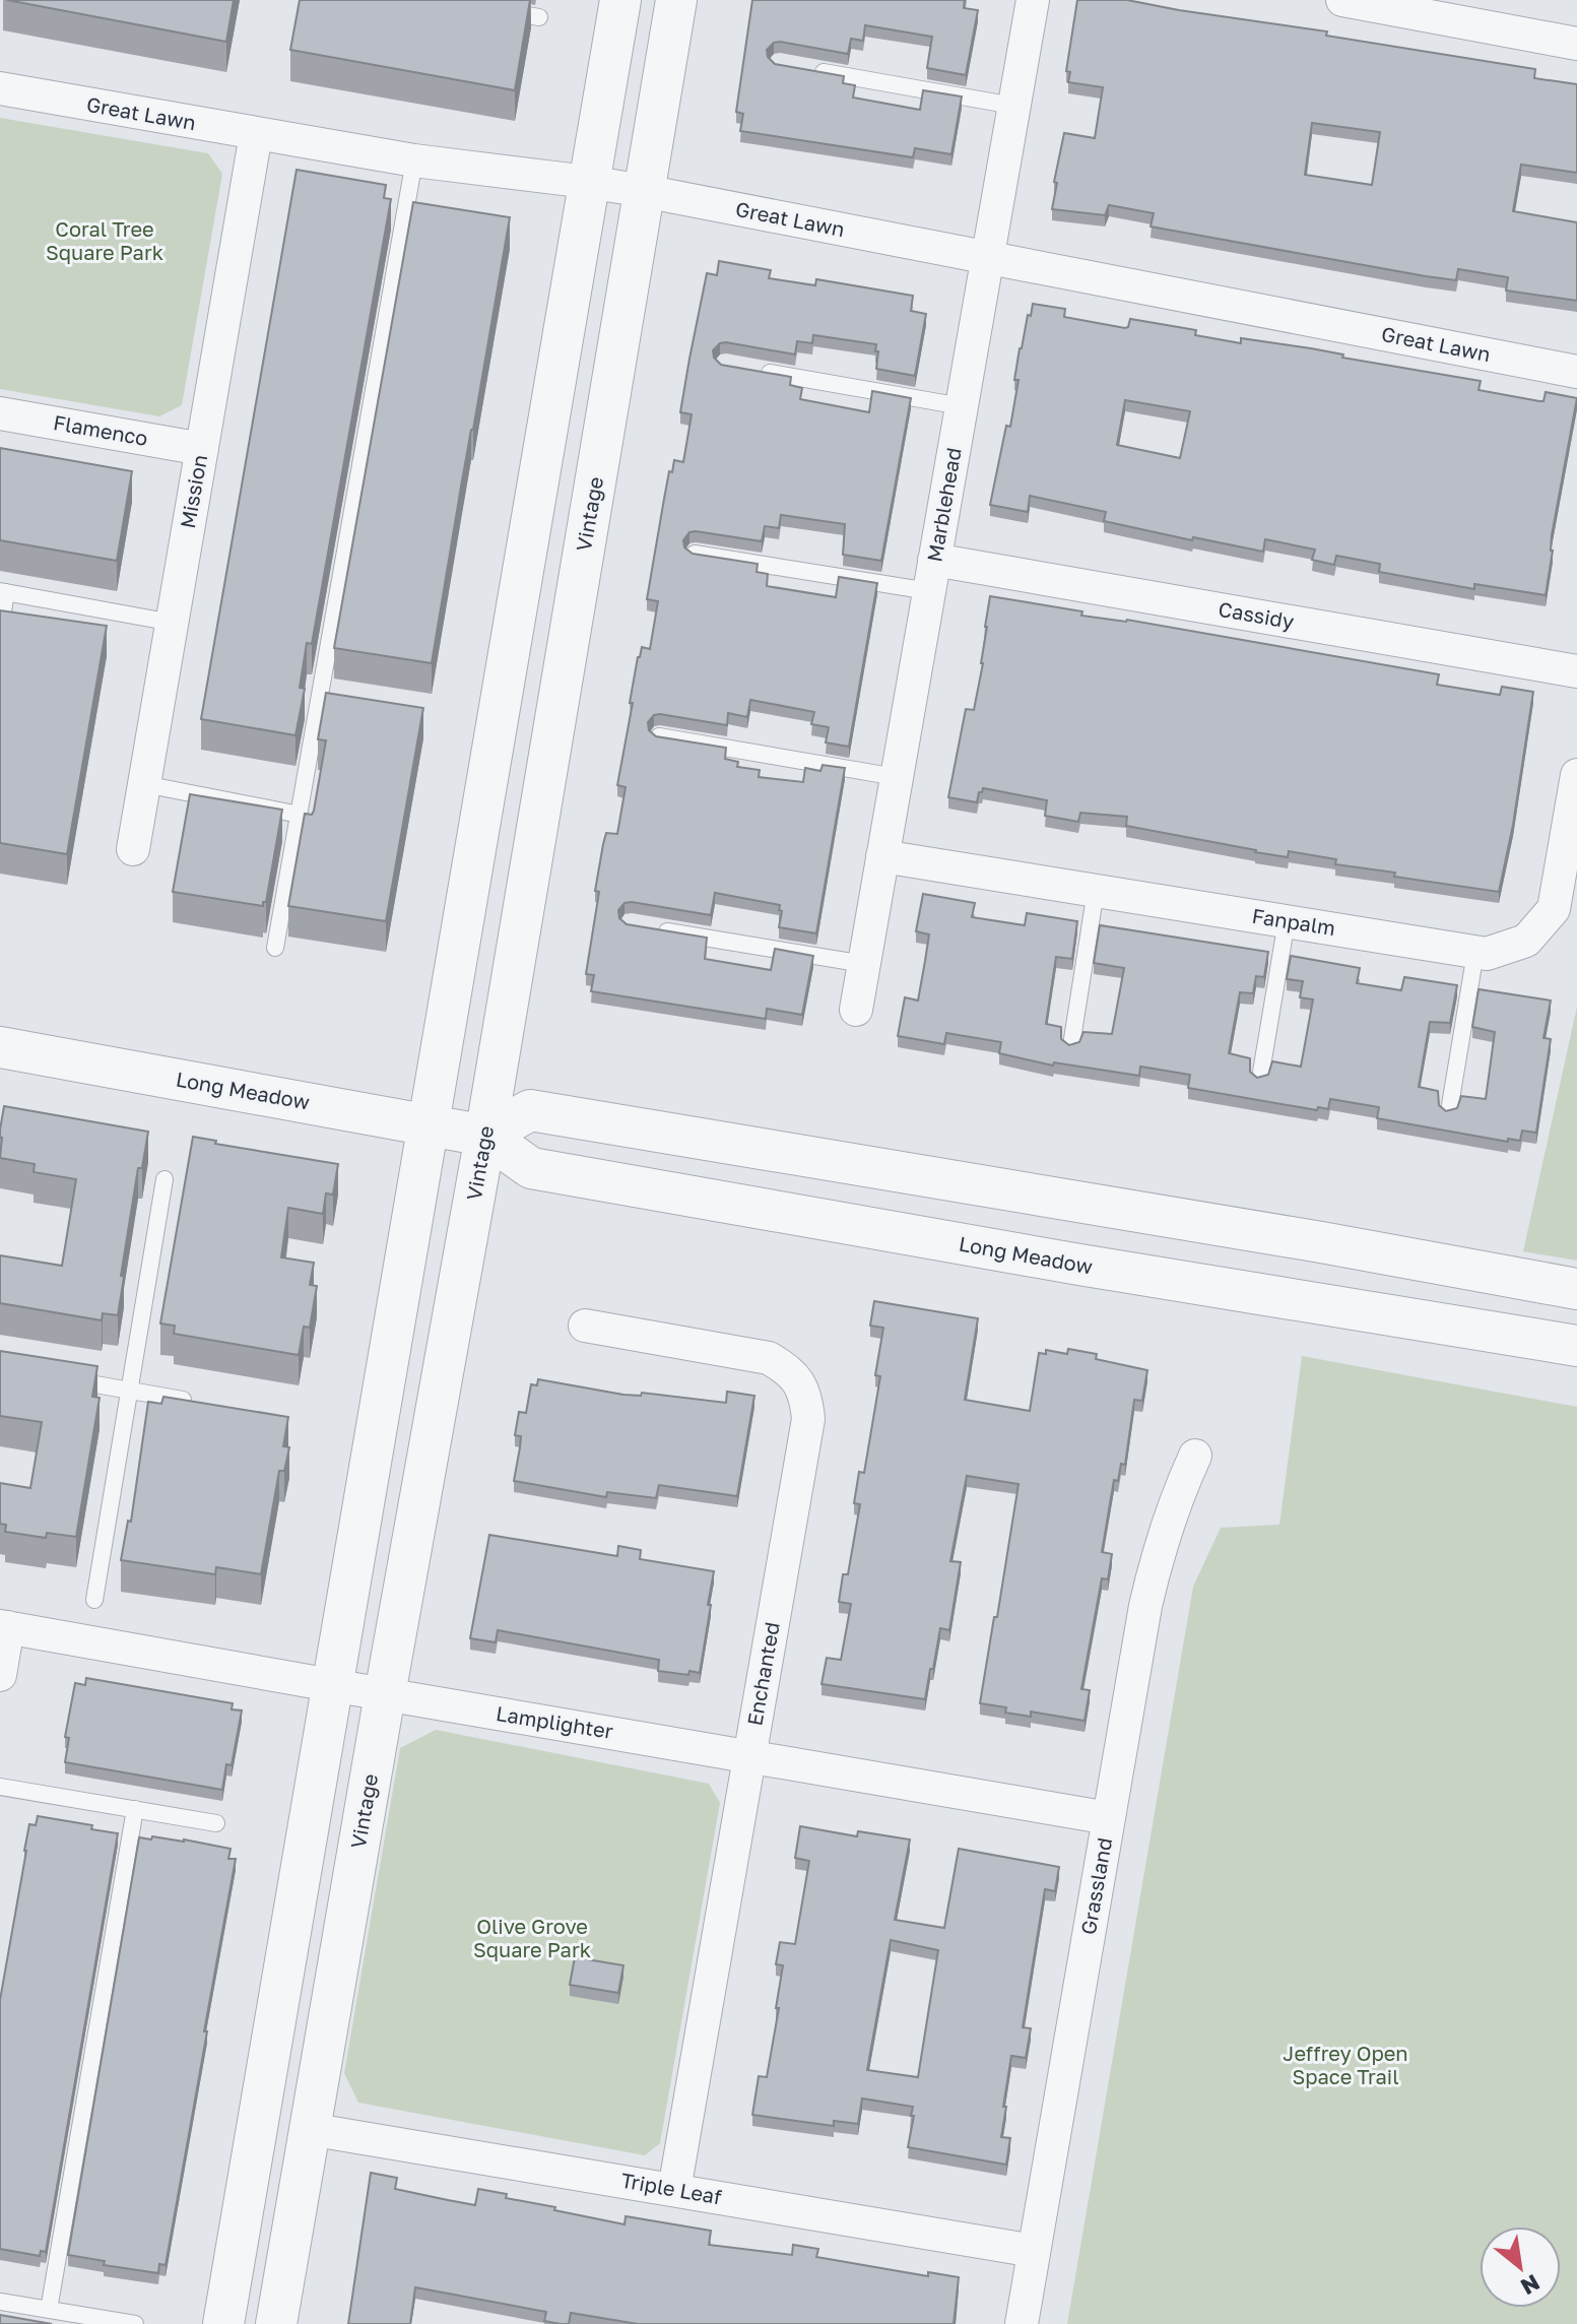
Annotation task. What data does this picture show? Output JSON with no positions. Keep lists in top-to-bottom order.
{
  "streets": {
    "street": [
      "Great Lawn",
      "Flamenco",
      "Mission",
      "Marblehead",
      "Vintage",
      "Cassidy",
      "Fanpalm",
      "Long Meadow",
      "Enchanted",
      "Lamplighter",
      "Grassland",
      "Triple Leaf"
    ]
  },
  "crossings": [
    ["Great Lawn", "Mission"],
    ["Great Lawn", "Marblehead"],
    ["Great Lawn", "Vintage"],
    ["Flamenco", "Mission"],
    ["Marblehead", "Cassidy"],
    ["Marblehead", "Fanpalm"],
    ["Vintage", "Long Meadow"],
    ["Vintage", "Lamplighter"],
    ["Vintage", "Triple Leaf"],
    ["Enchanted", "Lamplighter"],
    ["Enchanted", "Triple Leaf"],
    ["Lamplighter", "Grassland"],
    ["Grassland", "Triple Leaf"]
  ],
  "parks": ["Coral Tree Square Park", "Olive Grove Square Park", "Jeffrey Open Space Trail"],
  "north": "bottom right"
}
